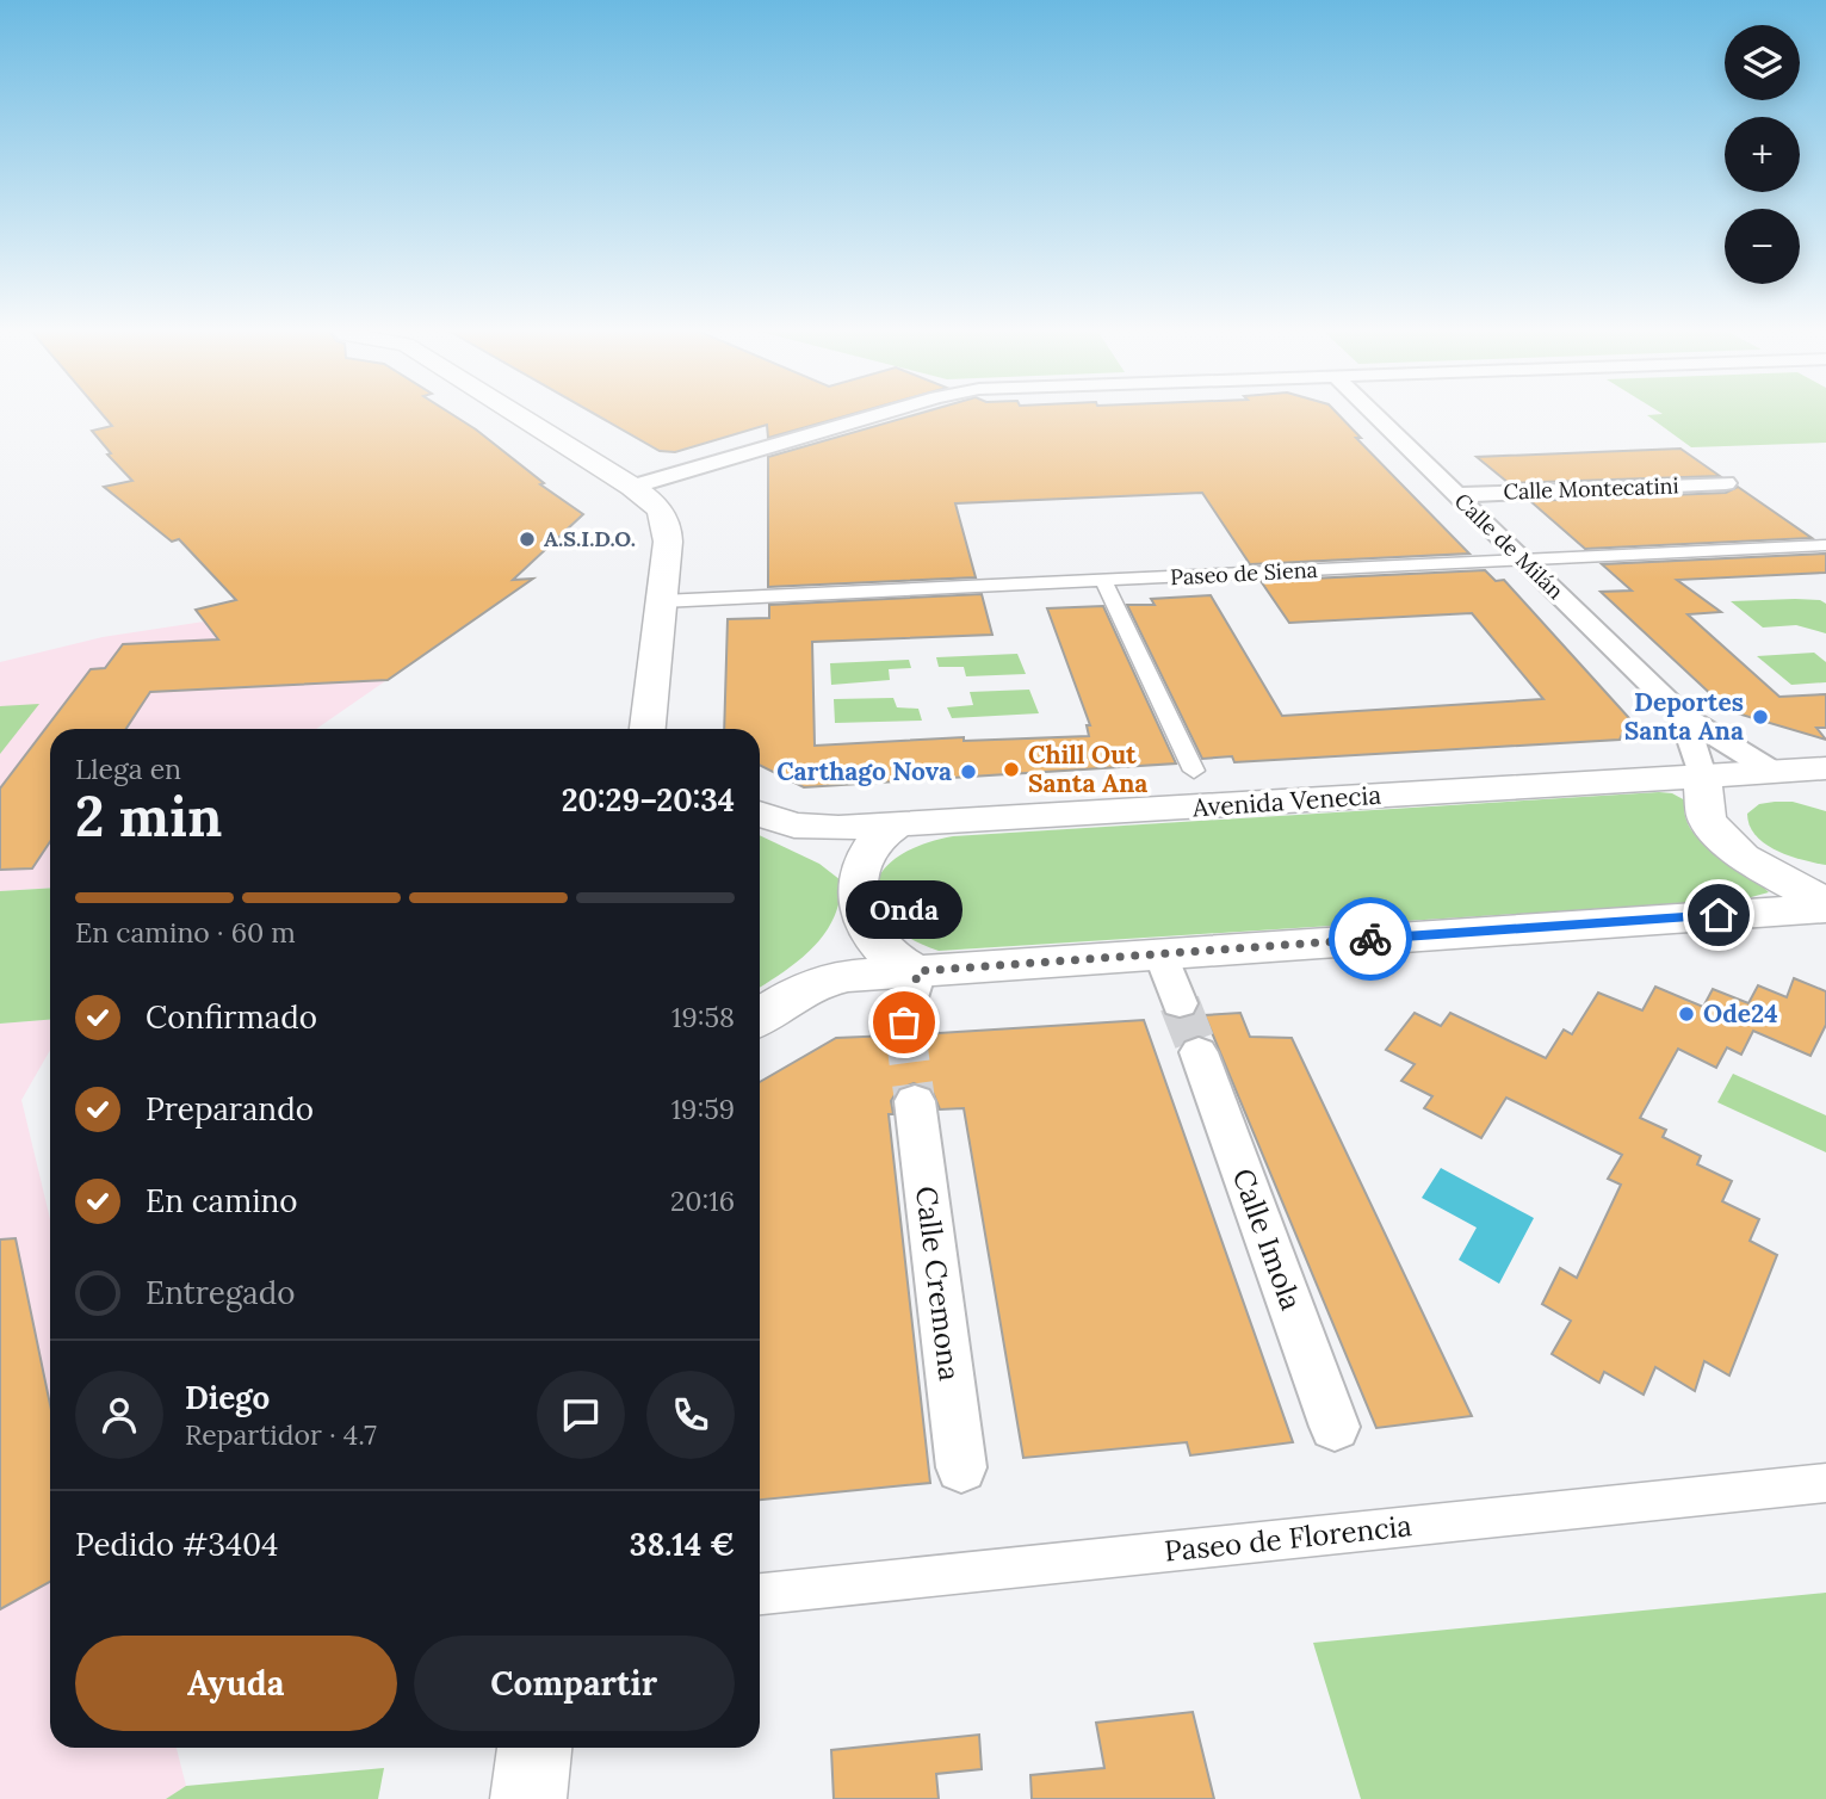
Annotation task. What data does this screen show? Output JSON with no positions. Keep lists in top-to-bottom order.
{
  "streets": {
    "street": [
      "Calle Montecatini",
      "Calle de Milán",
      "Paseo de Siena",
      "Avenida Venecia",
      "Calle Imola",
      "Calle Cremona",
      "Paseo de Florencia"
    ]
  },
  "crossings": [
    ["Calle Montecatini", "Calle de Milán"],
    ["Calle de Milán", "Paseo de Siena"],
    ["Calle de Milán", "Avenida Venecia"]
  ],
  "places": [
    "A.S.I.D.O.",
    "Deportes Santa Ana",
    "Chill Out Santa Ana",
    "Carthago Nova",
    "Ode24",
    "Onda"
  ],
  "page": {
    "map_buttons": ["+", "−"],
    "heading": ["2 min", "Llega en", "20:29–20:34"],
    "panel": [
      "Diego",
      "Repartidor · 4.7",
      "Pedido #3404",
      "38.14 €"
    ],
    "bar": "En camino · 60 m",
    "bubble": "Onda",
    "list": [
      ["Confirmado", "19:58"],
      ["Preparando", "19:59"],
      ["En camino", "20:16"],
      "Entregado"
    ],
    "buttons": ["Ayuda", "Compartir"]
  }
}
